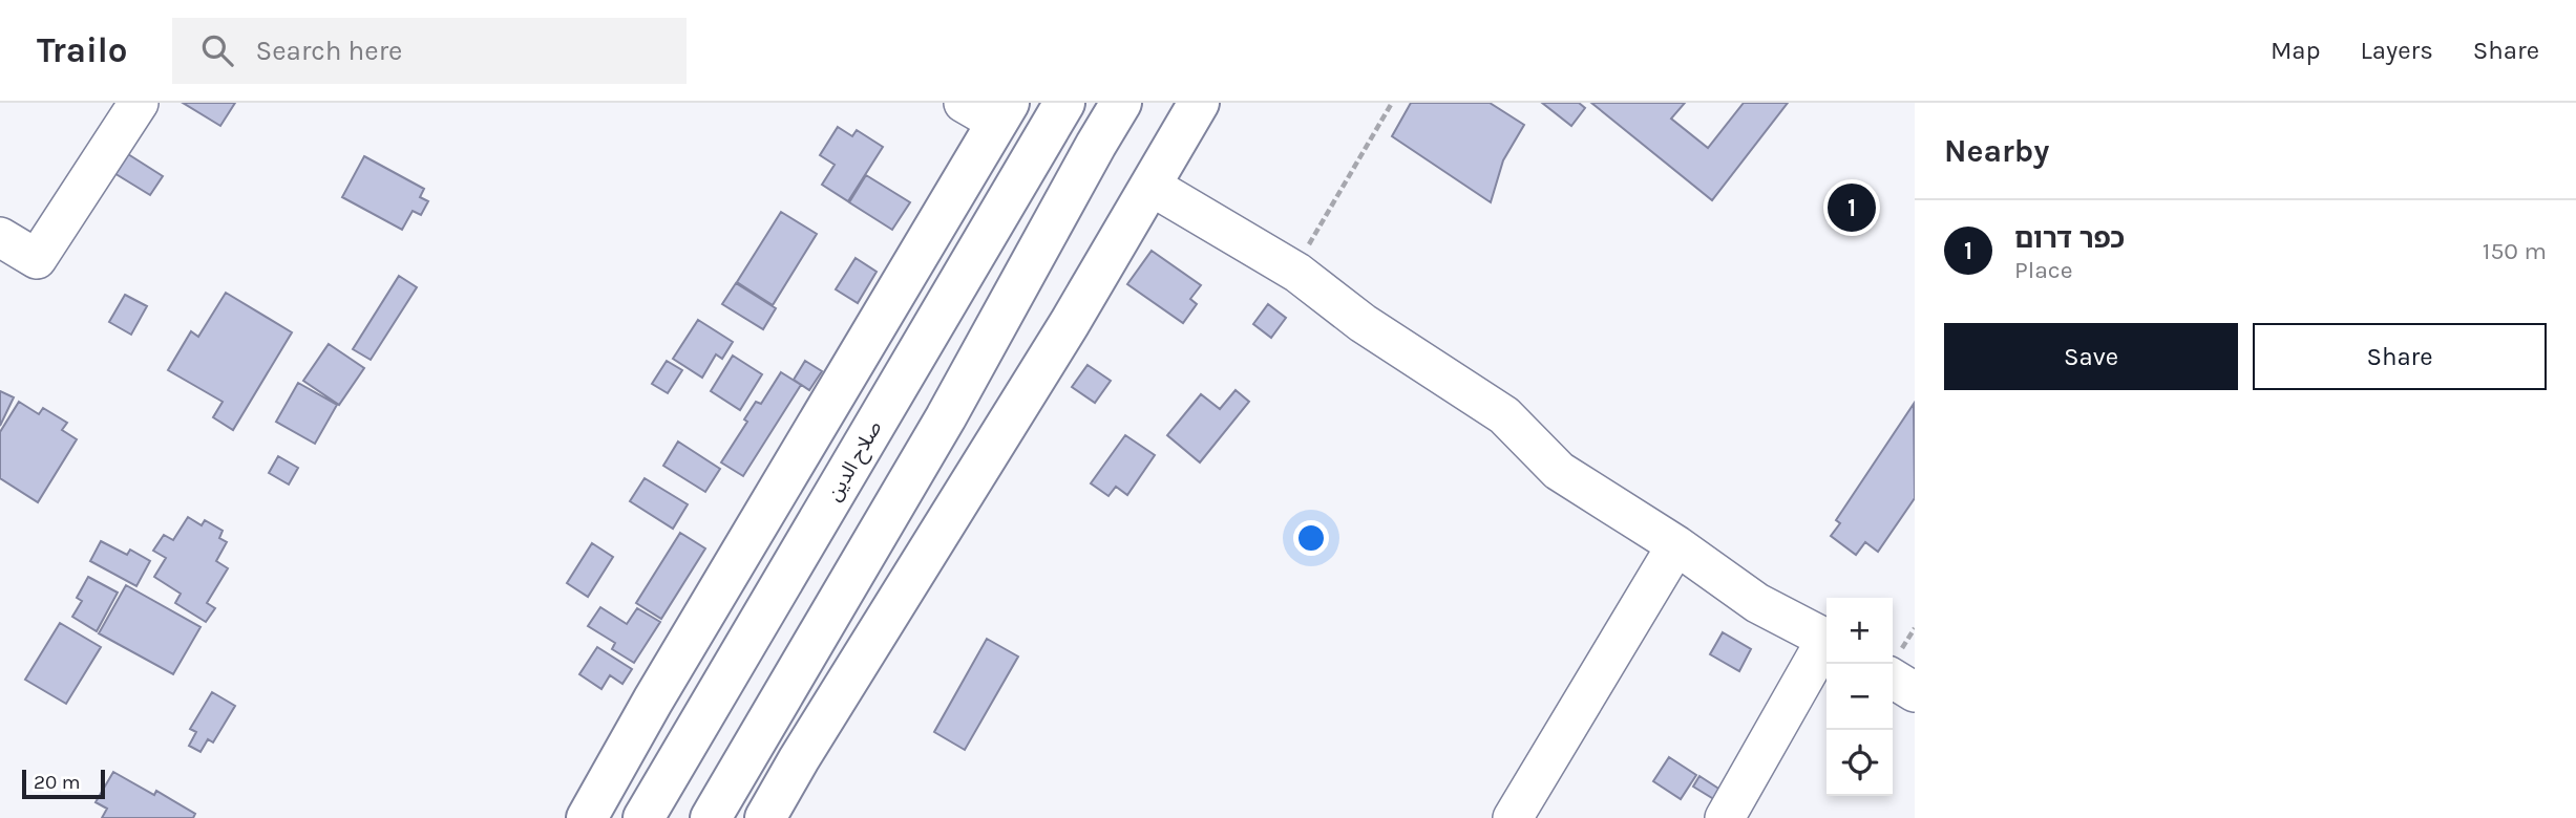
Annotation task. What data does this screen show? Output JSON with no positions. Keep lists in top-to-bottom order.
{
  "streets": {
    "main road": ["صلاح الدين"]
  },
  "scale_bar": "20 m",
  "page": {
    "header": "Trailo",
    "search": "Search here",
    "nav": ["Map", "Layers", "Share"],
    "heading": "Nearby",
    "pins": "1",
    "list": [
      {
        "mark": "1",
        "name": "כפר דרום",
        "note": "Place",
        "value": "150 m"
      }
    ],
    "buttons": ["Save", "Share"],
    "map_buttons": ["+", "−"],
    "scale": "20 m"
  }
}
